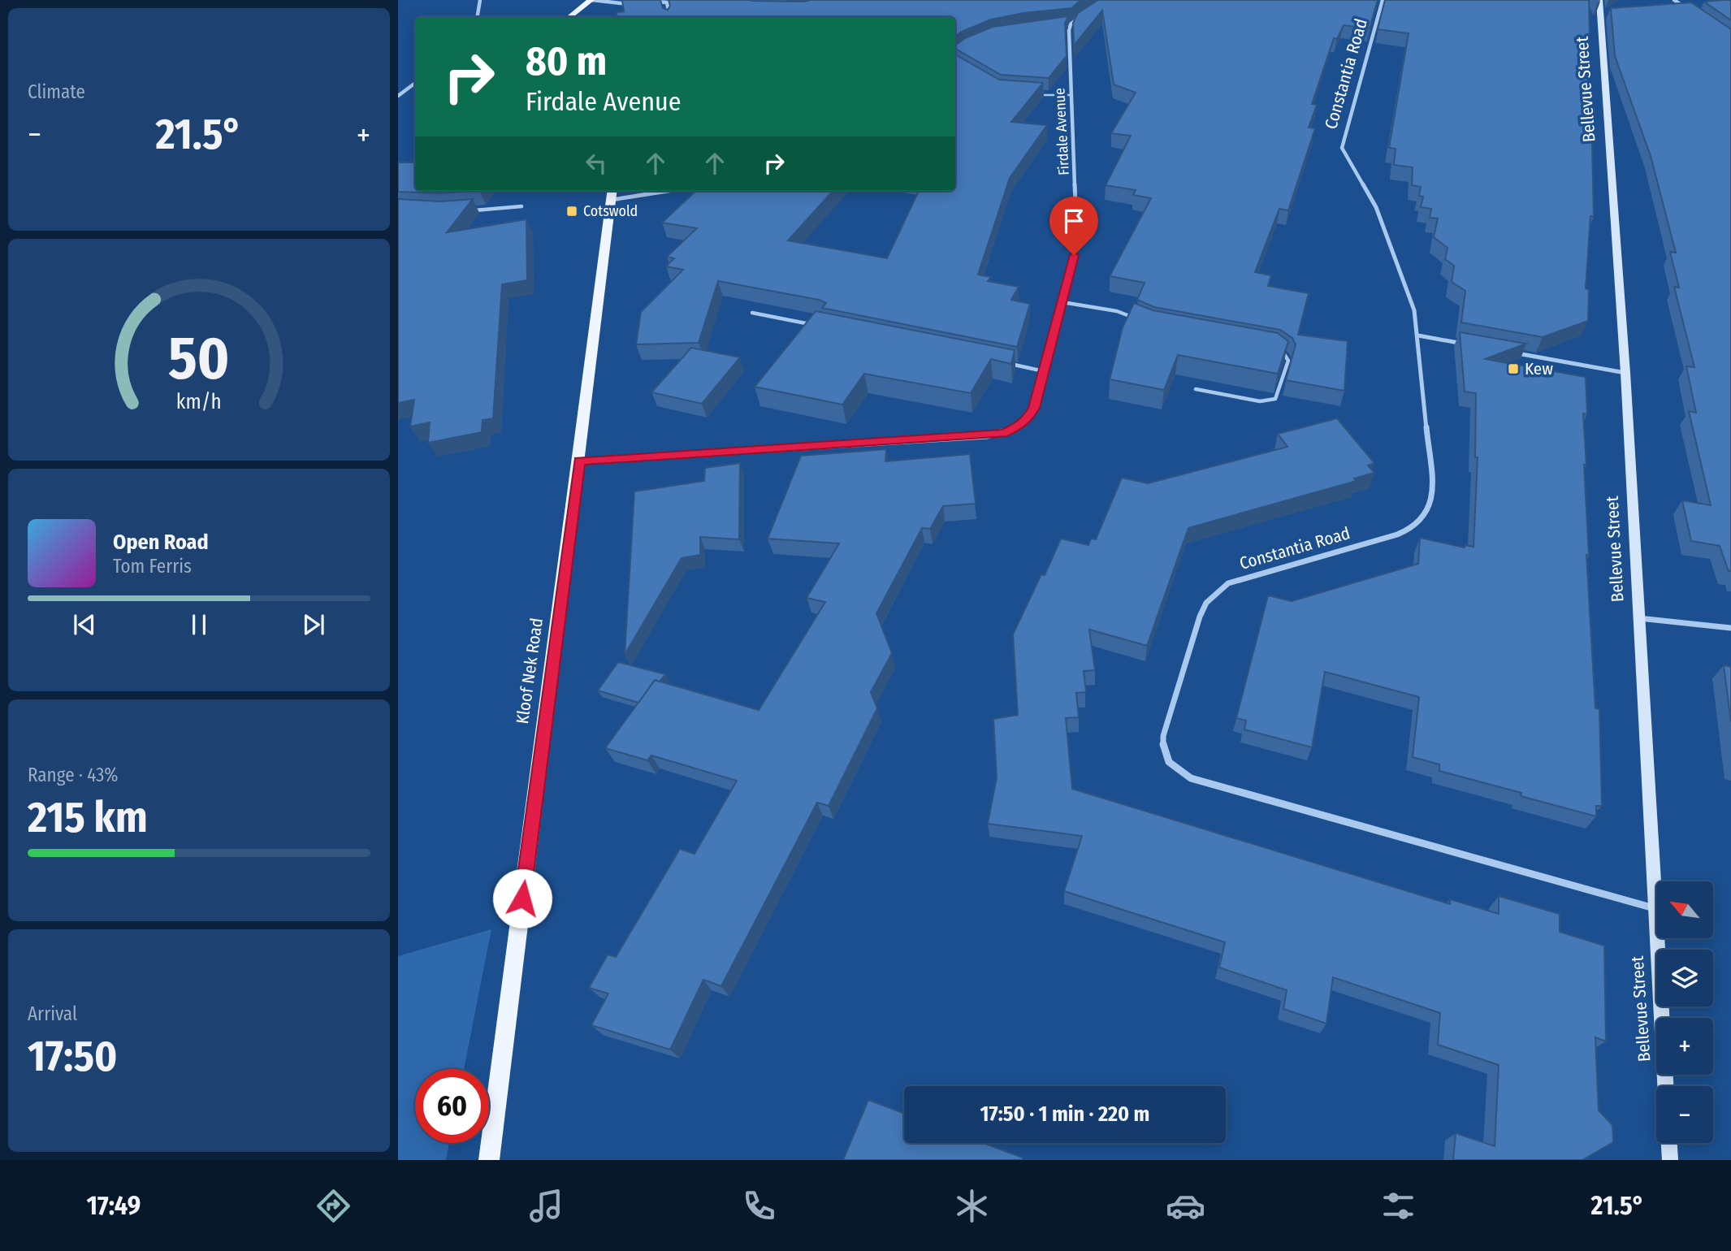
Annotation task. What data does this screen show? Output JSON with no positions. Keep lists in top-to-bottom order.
{
  "streets": {
    "main road": ["Kloof Nek Road"],
    "street": ["Constantia Road", "Bellevue Street", "Firdale Avenue"]
  },
  "crossings": [
    ["Constantia Road", "Bellevue Street"],
    ["Firdale Avenue", "Kloof Nek Road"]
  ],
  "places": {
    "transit": ["Cotswold", "Kew"]
  },
  "north": "top left",
  "page": {
    "tile": [
      "Climate",
      ["Range · 43%", "215 km"],
      ["Arrival", "17:50"]
    ],
    "turn": ["80 m", "Firdale Avenue"],
    "heat": ["−", "21.5°", "+"],
    "song": ["Open Road", "Tom Ferris"],
    "map_buttons": ["+", "−"],
    "limit": "60",
    "trip": "17:50 · 1 min · 220 m",
    "tabs": ["17:49", "21.5°"],
    "gauge": ["50", "km/h"]
  }
}
